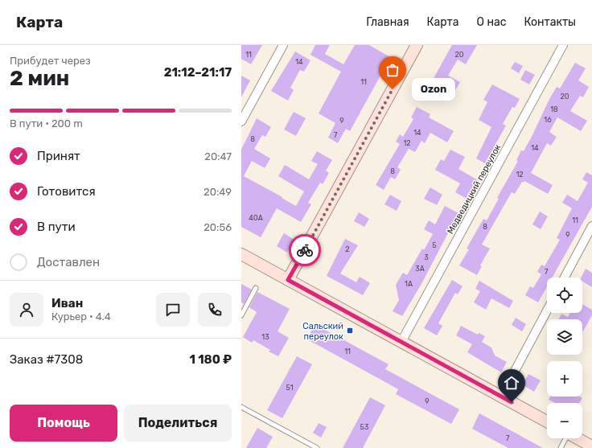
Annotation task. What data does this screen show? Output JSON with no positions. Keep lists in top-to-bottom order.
{
  "streets": {
    "street": ["Медведицкий переулок"]
  },
  "places": {
    "other": ["Ozon"],
    "transit": ["Сальский переулок"]
  },
  "house_numbers": [
    "11",
    "20",
    "14",
    "11",
    "20",
    "18",
    "16",
    "9",
    "14",
    "7",
    "8",
    "12",
    "14",
    "8",
    "12",
    "40А",
    "11",
    "8",
    "9",
    "5",
    "2",
    "3",
    "3А",
    "7",
    "1А",
    "13",
    "11",
    "51",
    "9",
    "53",
    "7"
  ],
  "page": {
    "header": "Карта",
    "nav": [
      "Главная",
      "Карта",
      "О нас",
      "Контакты"
    ],
    "heading": ["2 мин", "Прибудет через", "21:12–21:17"],
    "panel": [
      "Иван",
      "Курьер · 4.4",
      "Заказ #7308",
      "1 180 ₽"
    ],
    "bubble": "Ozon",
    "bar": "В пути · 200 m",
    "list": [
      ["Принят", "20:47"],
      ["Готовится", "20:49"],
      ["В пути", "20:56"],
      "Доставлен"
    ],
    "map_buttons": ["+", "−"],
    "buttons": ["Помощь", "Поделиться"]
  }
}
